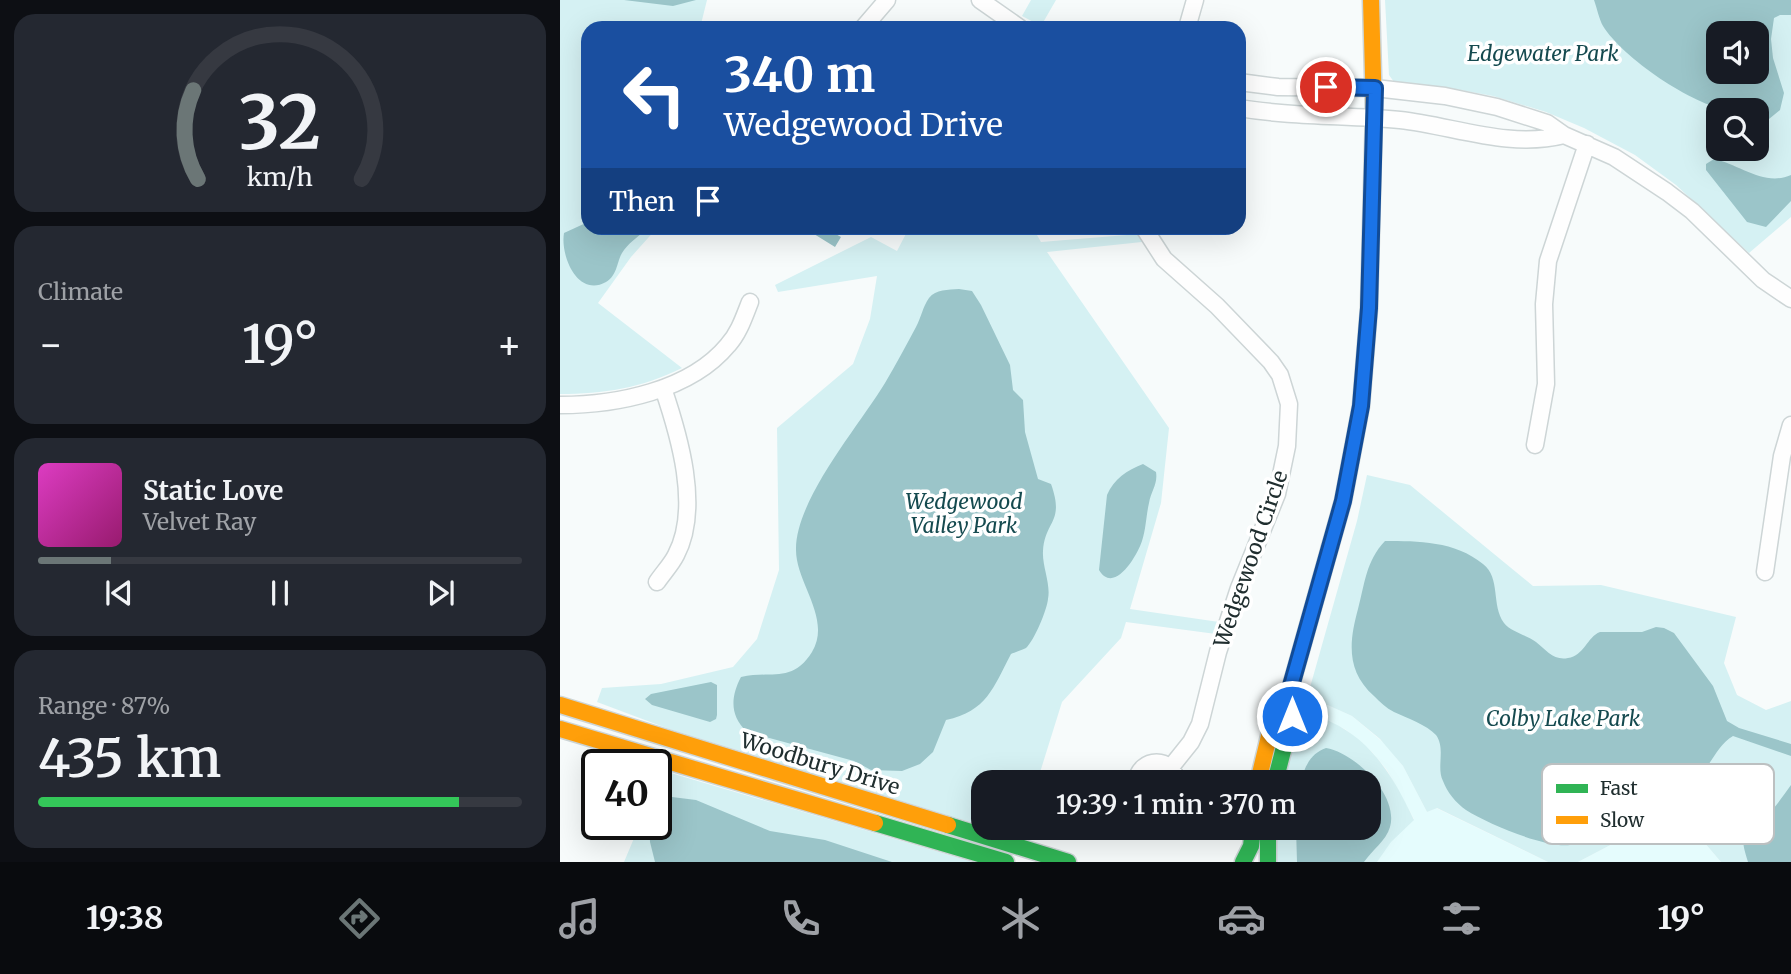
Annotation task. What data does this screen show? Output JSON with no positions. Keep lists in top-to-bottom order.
{
  "streets": {
    "main road": ["Woodbury Drive"],
    "street": ["Wedgewood Circle"]
  },
  "parks": ["Edgewater Park", "Wedgewood Valley Park", "Colby Lake Park"],
  "legend": ["Fast", "Slow"],
  "page": {
    "turn": ["340 m", "Wedgewood Drive"],
    "then": "Then",
    "tile": [
      "Climate",
      ["Range · 87%", "435 km"]
    ],
    "heat": ["−", "19°", "+"],
    "song": ["Static Love", "Velvet Ray"],
    "limit": "40",
    "trip": "19:39 · 1 min · 370 m",
    "tabs": ["19:38", "19°"],
    "gauge": ["32", "km/h"]
  }
}
